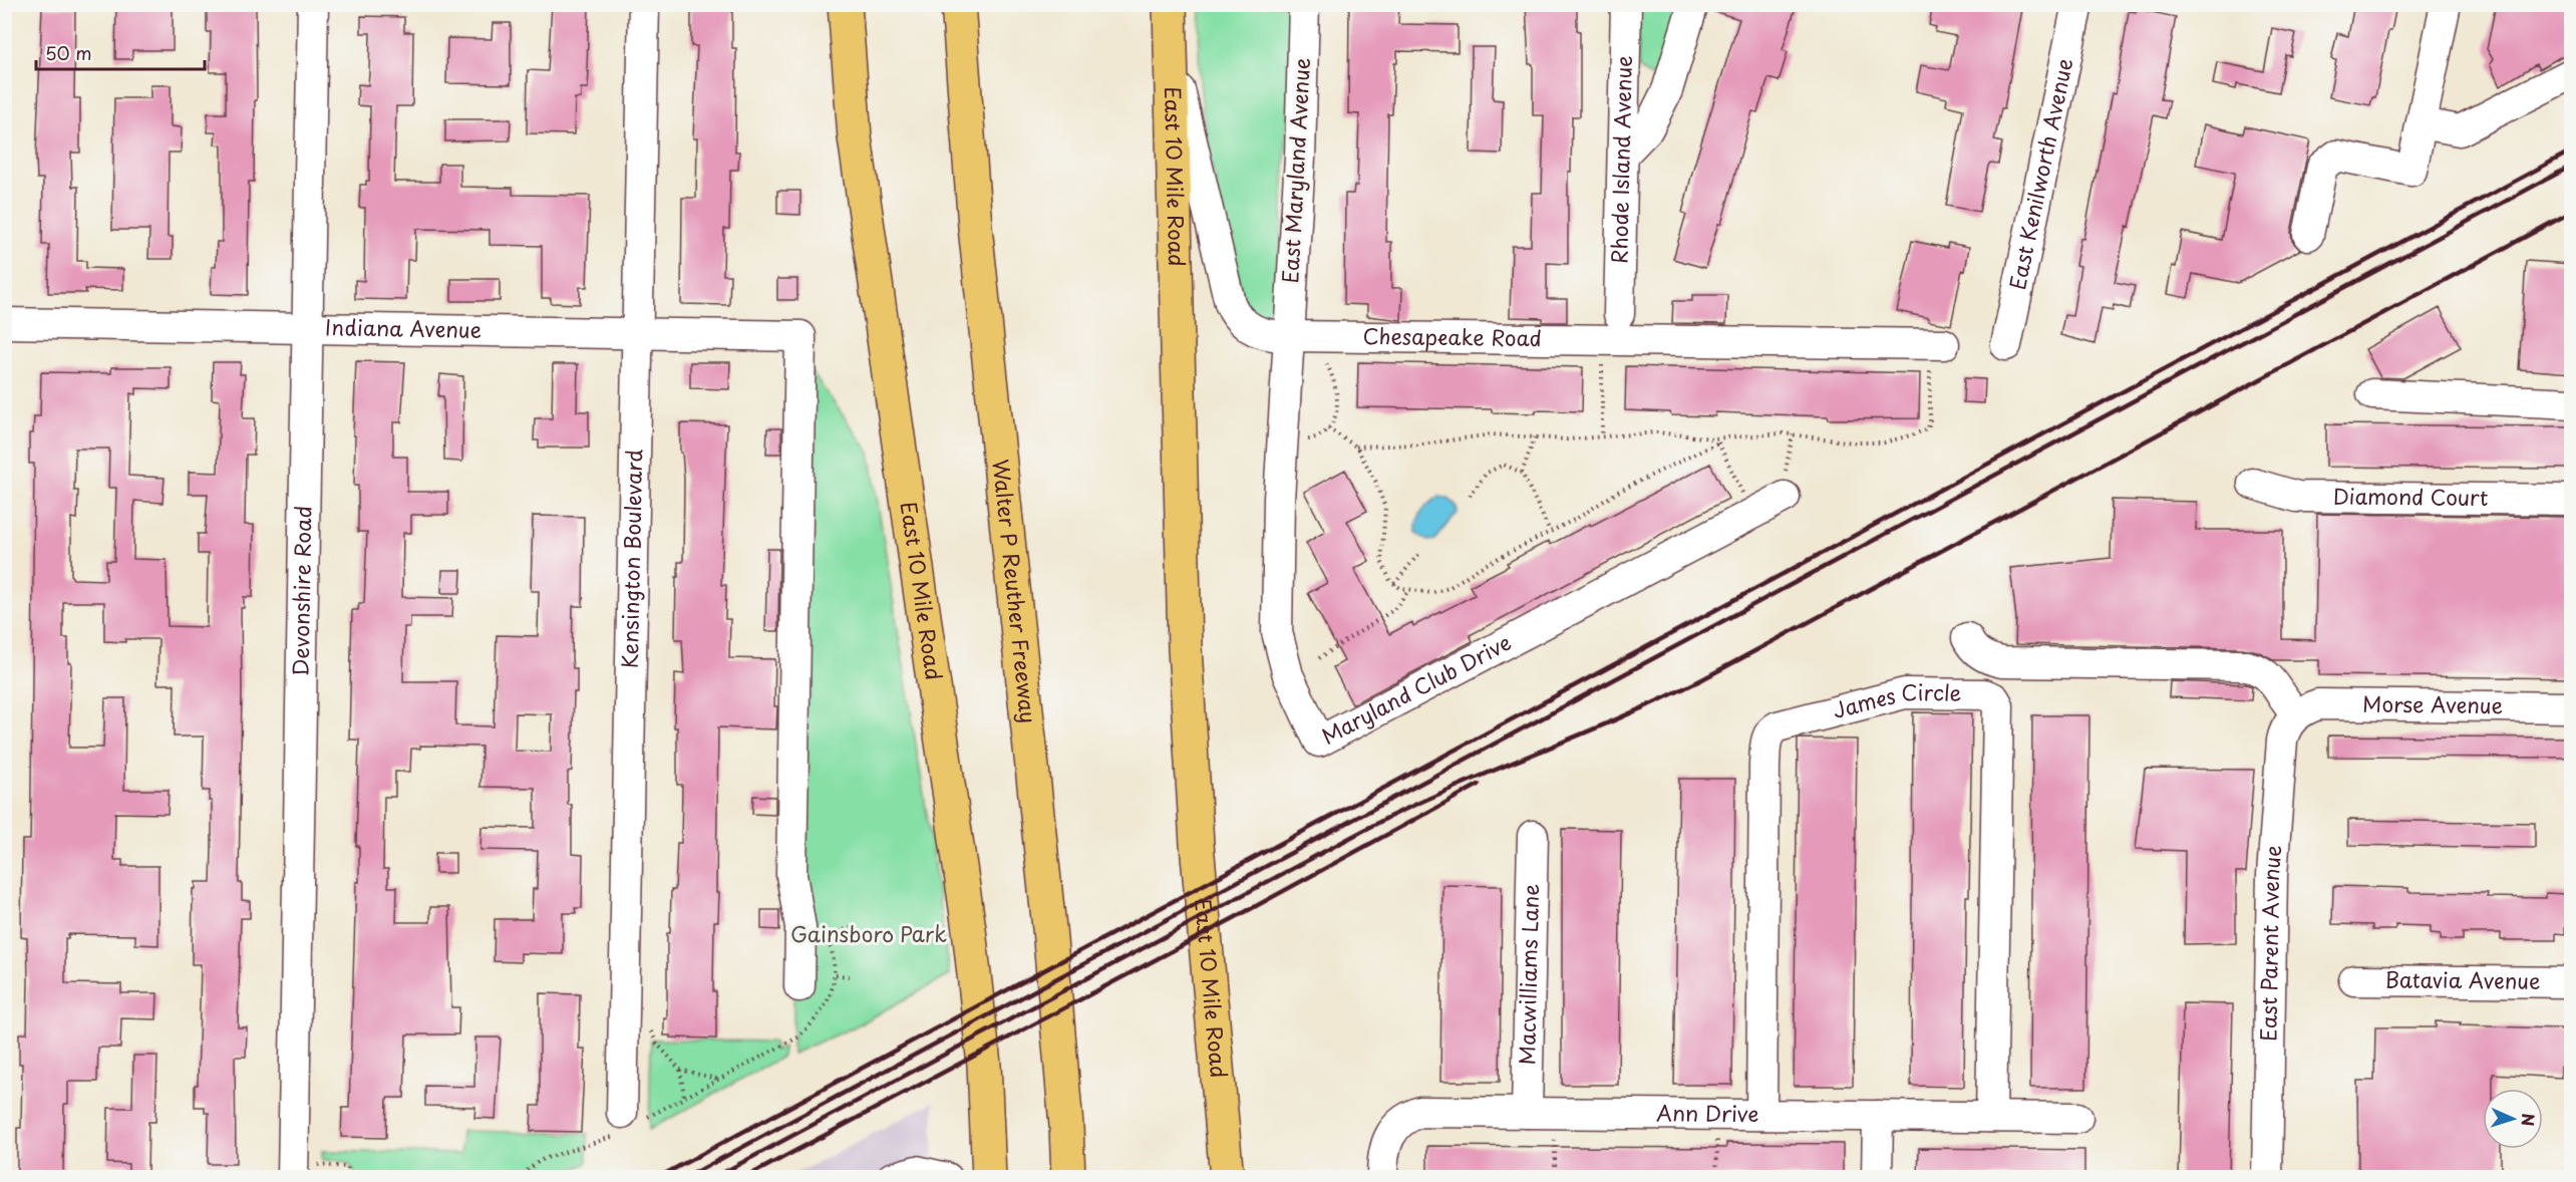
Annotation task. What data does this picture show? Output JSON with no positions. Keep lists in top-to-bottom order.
{
  "streets": {
    "main road": ["East 10 Mile Road", "Walter P Reuther Freeway"],
    "street": [
      "Rhode Island Avenue",
      "East Maryland Avenue",
      "East Kenilworth Avenue",
      "Indiana Avenue",
      "Chesapeake Road",
      "Diamond Court",
      "Kensington Boulevard",
      "Devonshire Road",
      "Maryland Club Drive",
      "James Circle",
      "Morse Avenue",
      "East Parent Avenue",
      "Macwilliams Lane",
      "Batavia Avenue",
      "Ann Drive"
    ]
  },
  "crossings": [
    ["East Maryland Avenue", "Chesapeake Road"],
    ["East Maryland Avenue", "Maryland Club Drive"],
    ["East 10 Mile Road", "Chesapeake Road"],
    ["Indiana Avenue", "Kensington Boulevard"],
    ["Indiana Avenue", "Devonshire Road"],
    ["Chesapeake Road", "Maryland Club Drive"],
    ["James Circle", "Ann Drive"],
    ["Morse Avenue", "East Parent Avenue"],
    ["Macwilliams Lane", "Ann Drive"]
  ],
  "parks": ["Gainsboro Park"],
  "scale_bar": "50 m",
  "north": "right"
}
